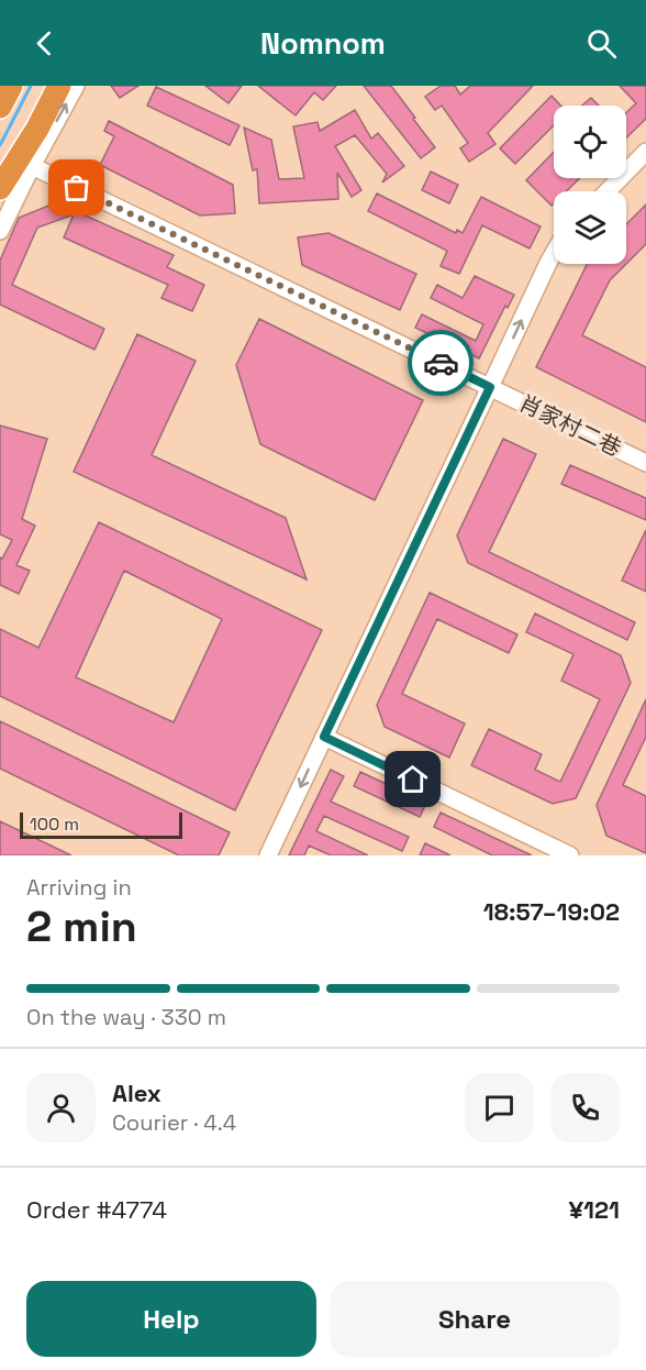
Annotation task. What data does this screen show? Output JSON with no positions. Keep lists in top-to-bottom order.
{
  "streets": {
    "street": ["肖家村二巷"]
  },
  "scale_bar": "100 m",
  "page": {
    "header": "Nomnom",
    "scale": "100 m",
    "heading": ["2 min", "Arriving in", "18:57–19:02"],
    "panel": [
      "Alex",
      "Courier · 4.4",
      "Order #4774",
      "¥121"
    ],
    "bar": "On the way · 330 m",
    "buttons": ["Help", "Share"]
  }
}
